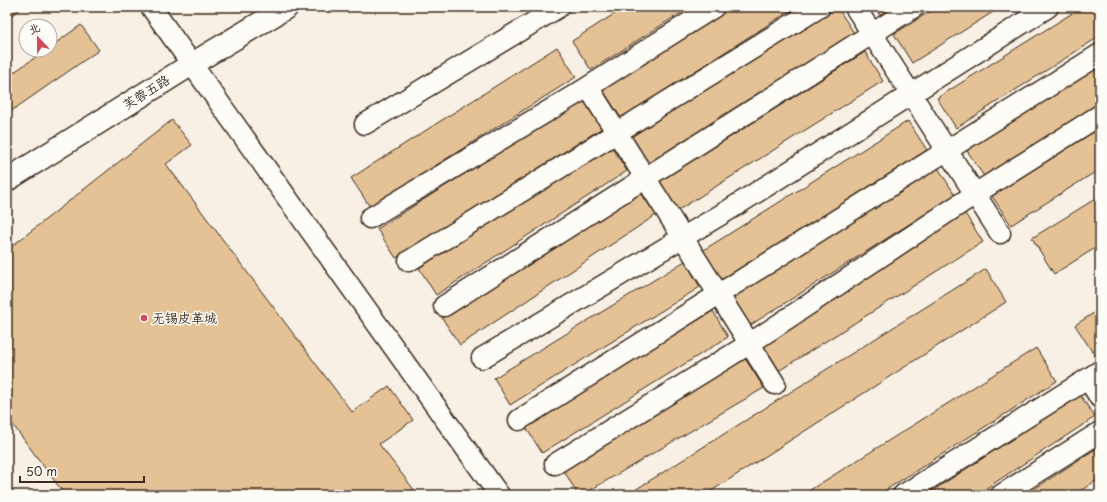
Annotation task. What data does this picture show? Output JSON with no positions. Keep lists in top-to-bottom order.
{
  "streets": {
    "street": ["芙蓉五路"]
  },
  "places": ["无锡皮革城"],
  "scale_bar": "50 m",
  "north": "top"
}
